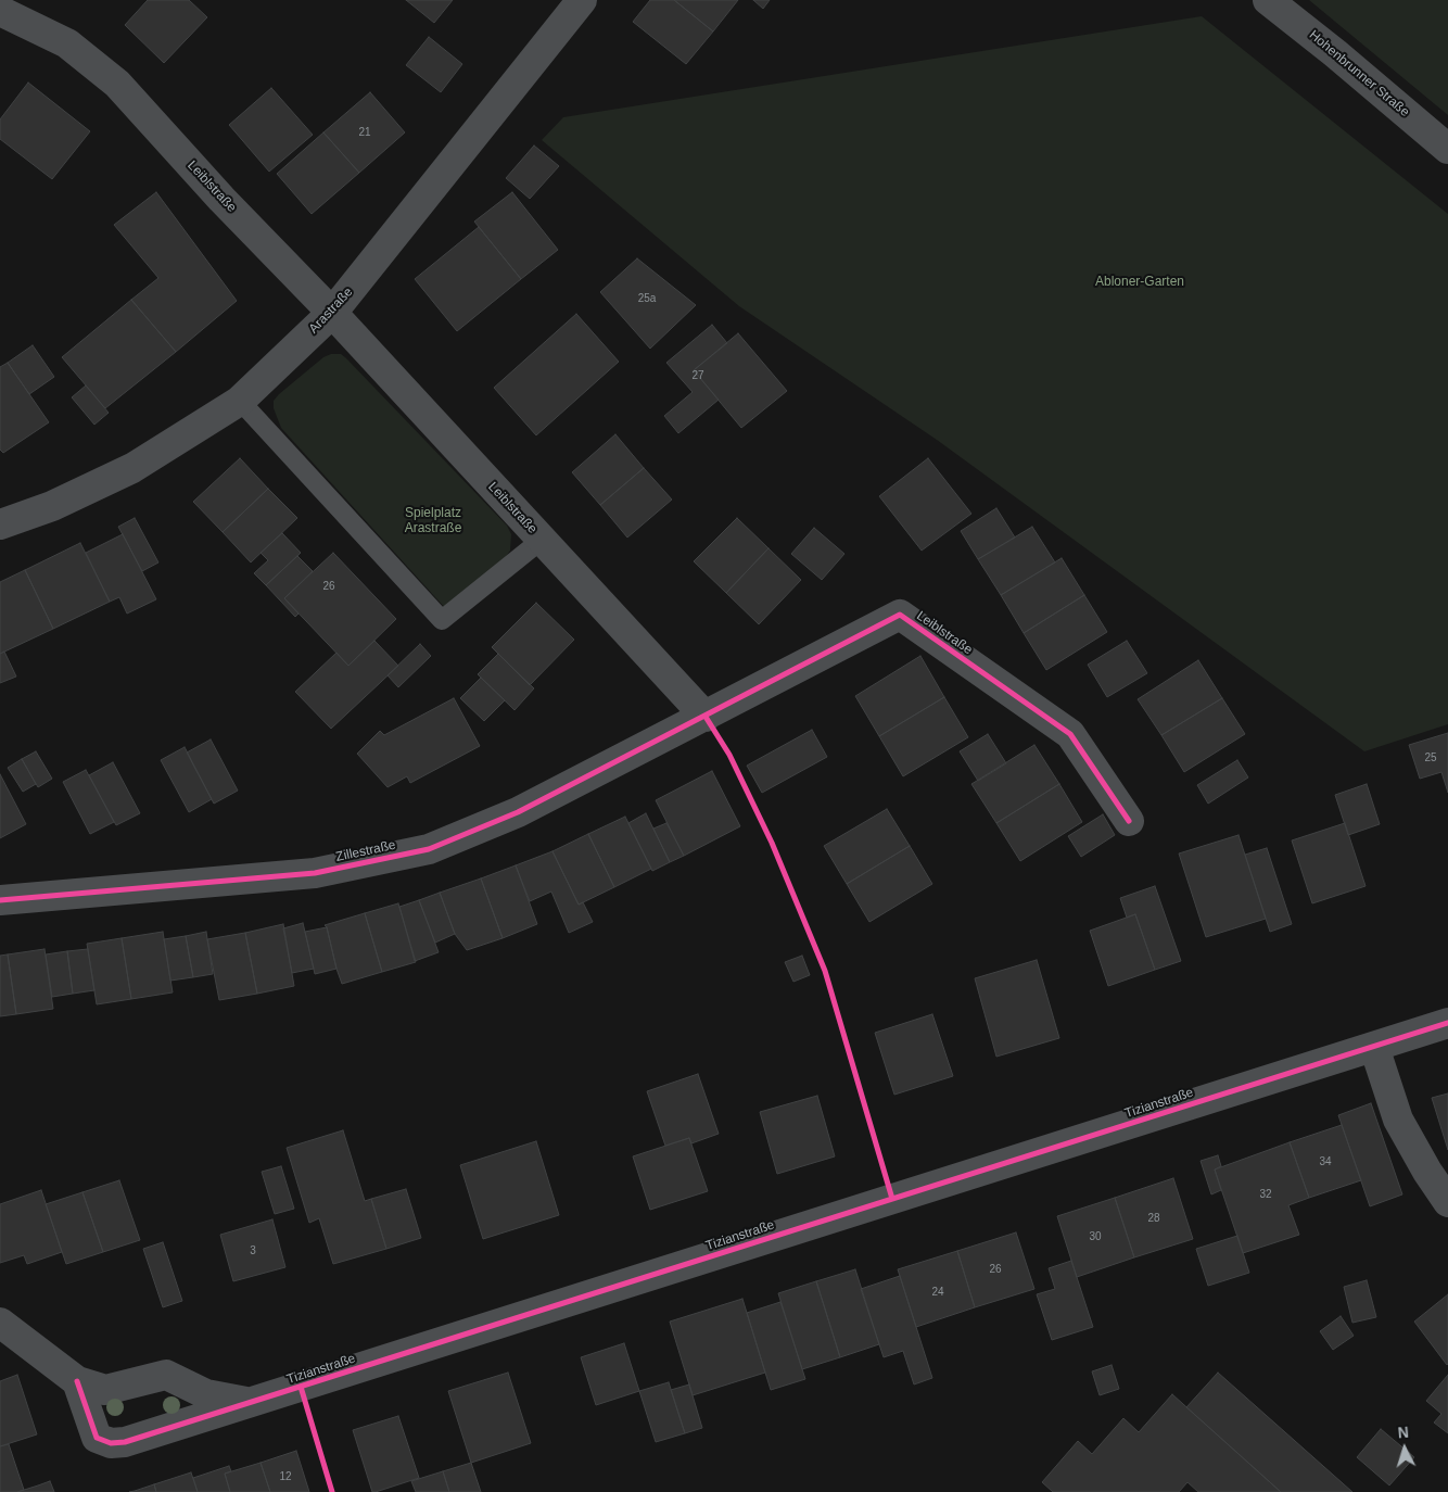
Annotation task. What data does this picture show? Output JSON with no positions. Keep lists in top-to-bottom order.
{
  "streets": {
    "street": [
      "Hohenbrunner Straße",
      "Leiblstraße",
      "Arastraße",
      "Zillestraße",
      "Tizianstraße"
    ]
  },
  "crossings": [
    ["Leiblstraße", "Arastraße"],
    ["Leiblstraße", "Zillestraße"]
  ],
  "parks": ["Abloner-Garten", "Spielplatz Arastraße"],
  "house_numbers": [
    "21",
    "25a",
    "27",
    "26",
    "25",
    "34",
    "32",
    "28",
    "30",
    "3",
    "26",
    "24",
    "12"
  ],
  "north": "top"
}
